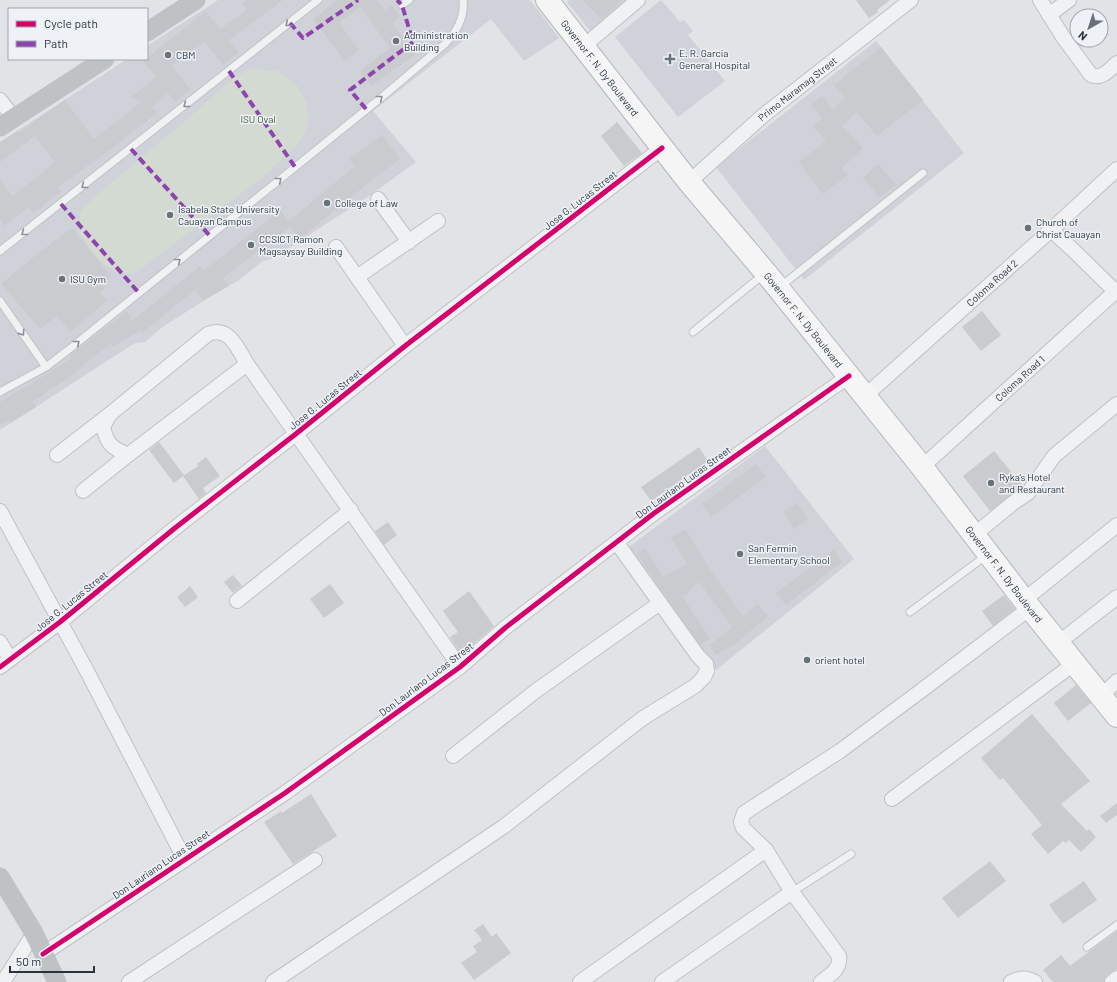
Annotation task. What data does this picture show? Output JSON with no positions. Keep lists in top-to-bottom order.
{
  "streets": {
    "highway": ["Governor F. N. Dy Boulevard"],
    "street": [
      "Primo Maramag Street",
      "Jose G. Lucas Street",
      "Coloma Road 2",
      "Coloma Road 1",
      "Don Lauriano Lucas Street"
    ]
  },
  "crossings": [
    ["Governor F. N. Dy Boulevard", "Primo Maramag Street"],
    ["Governor F. N. Dy Boulevard", "Jose G. Lucas Street"],
    ["Governor F. N. Dy Boulevard", "Coloma Road 2"],
    ["Governor F. N. Dy Boulevard", "Coloma Road 1"],
    ["Governor F. N. Dy Boulevard", "Don Lauriano Lucas Street"]
  ],
  "parks": ["ISU Oval"],
  "places": {
    "other": [
      "Administration Building",
      "CBM",
      "College of Law",
      "Isabela State University Cauayan Campus",
      "Church of Christ Cauayan",
      "CCSICT Ramon Magsaysay Building",
      "ISU Gym",
      "Ryka's Hotel and Restaurant",
      "San Fermin Elementary School",
      "orient hotel"
    ],
    "health": ["E. R. Garcia General Hospital"]
  },
  "legend": ["Cycle path", "Path"],
  "scale_bar": "50 m",
  "north": "bottom left"
}
